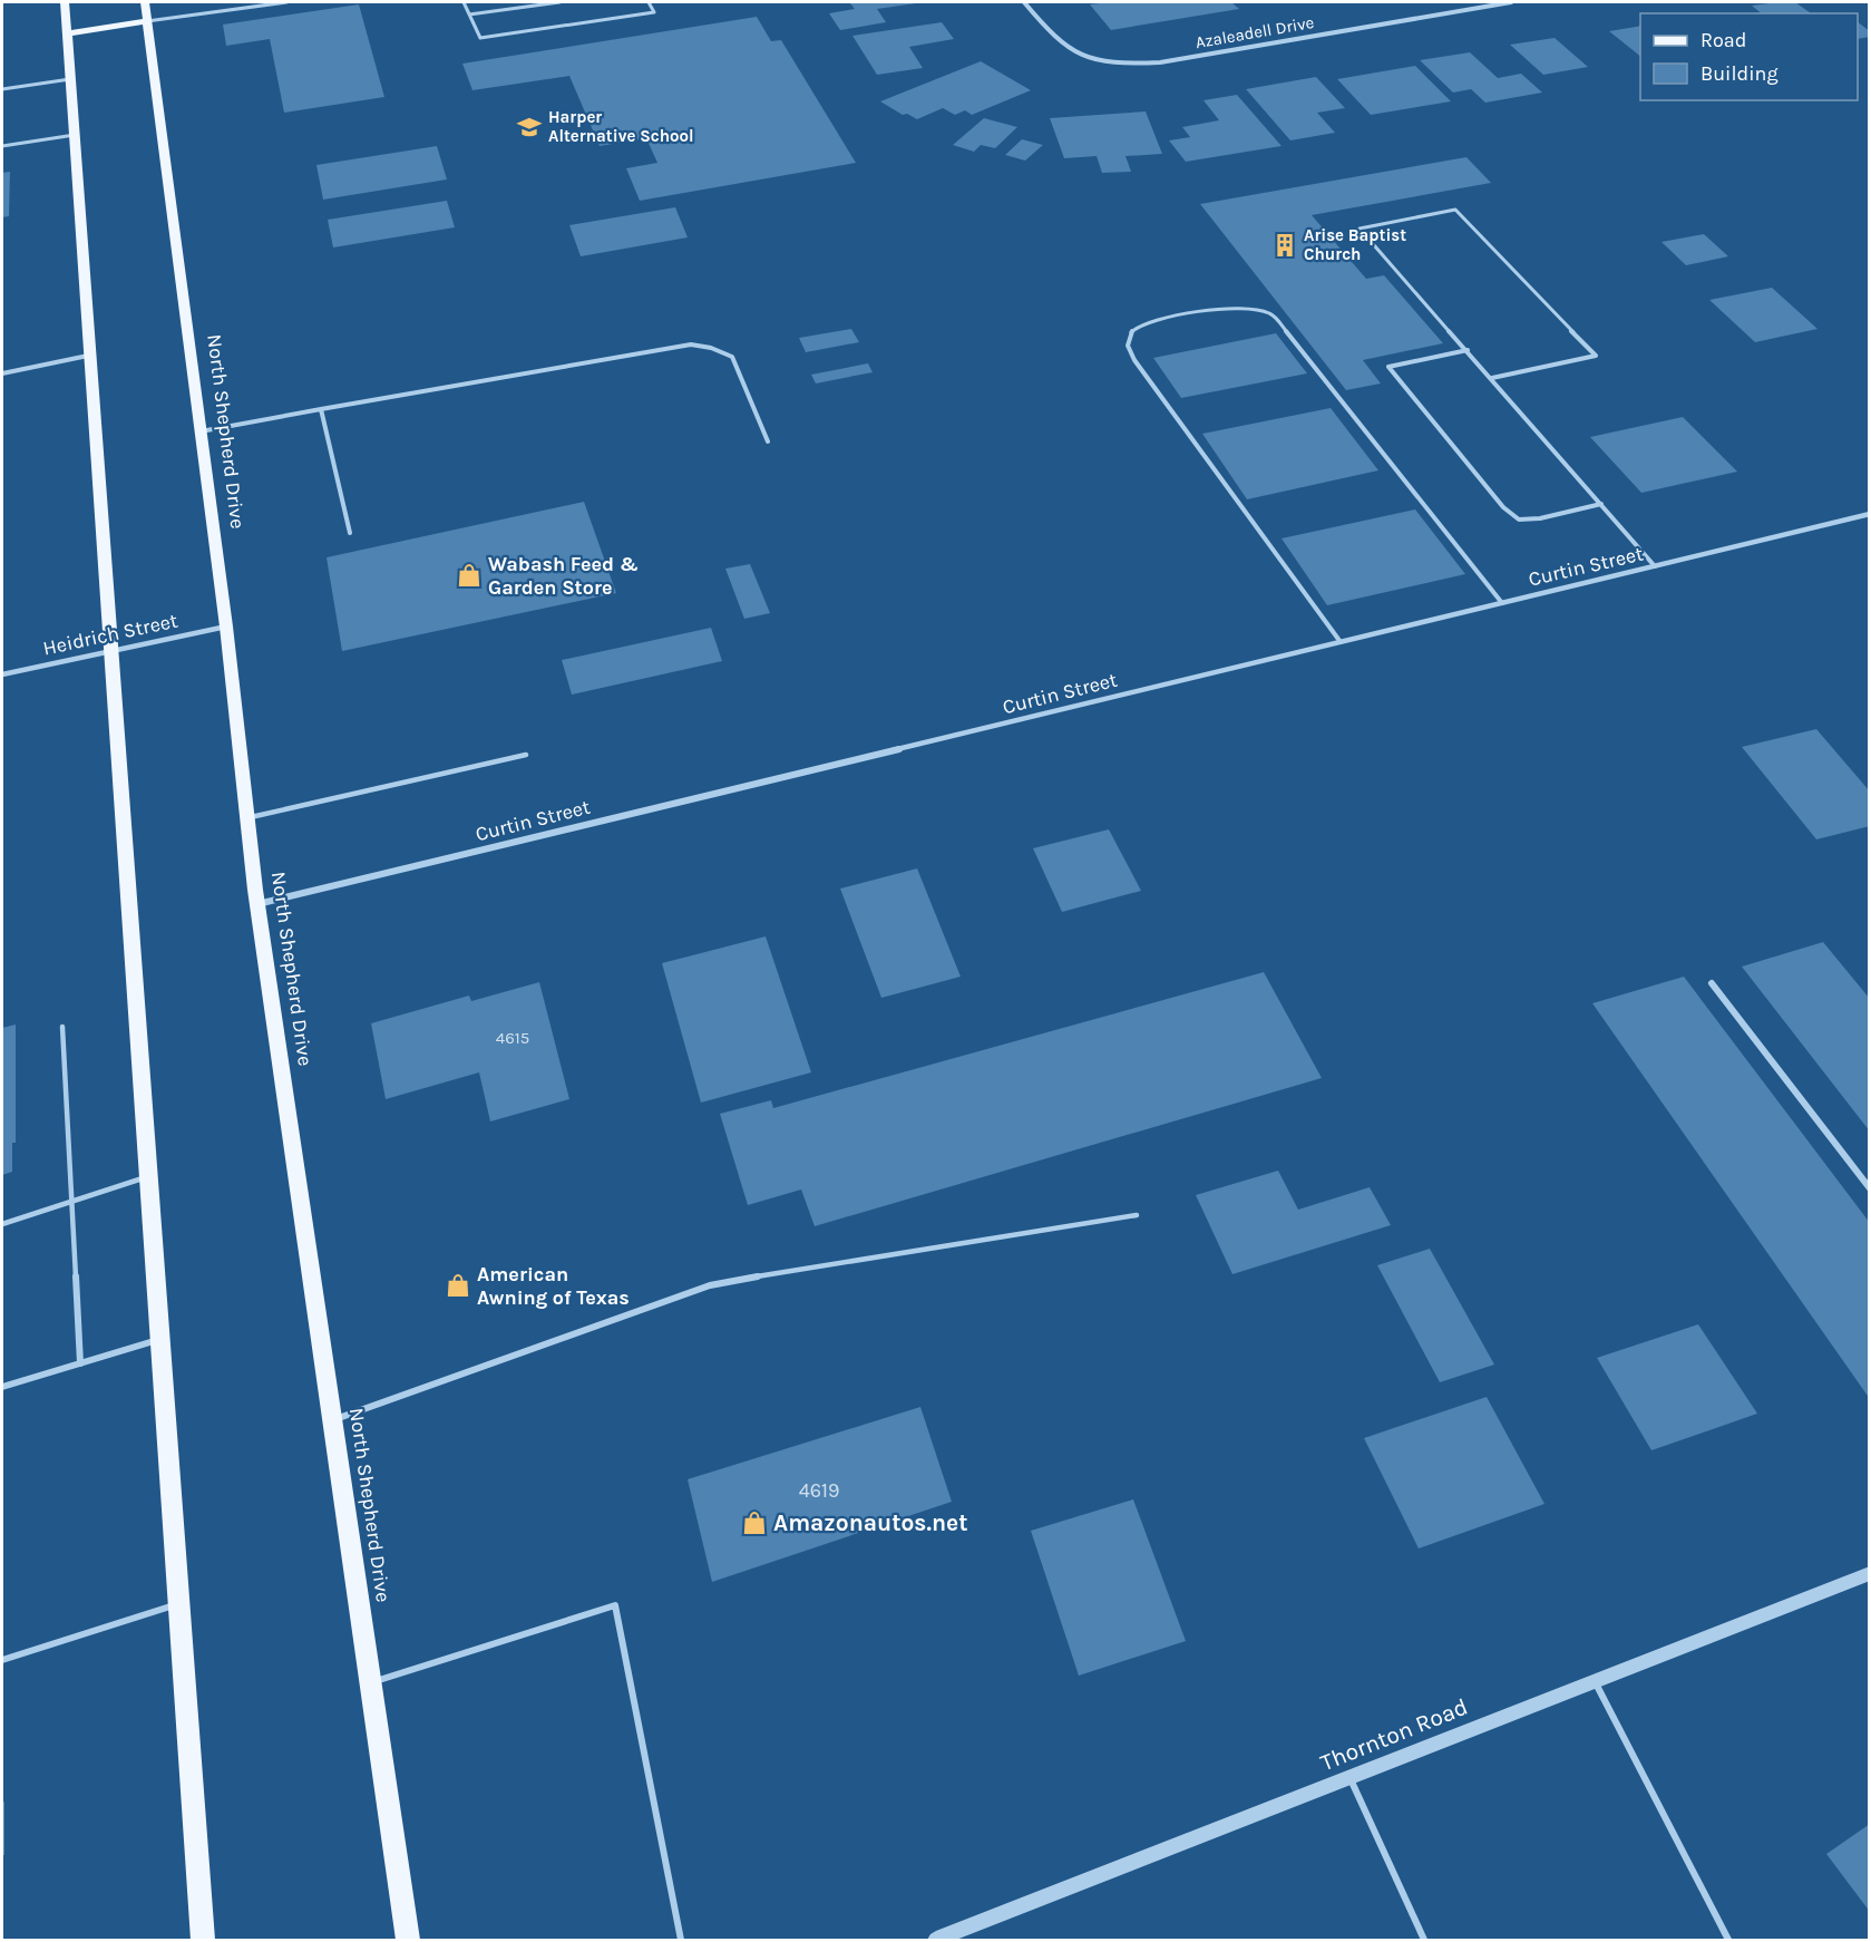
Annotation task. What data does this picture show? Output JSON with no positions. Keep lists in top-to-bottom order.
{
  "streets": {
    "main road": ["North Shepherd Drive"],
    "street": [
      "Azaleadell Drive",
      "Curtin Street",
      "Heidrich Street",
      "Thornton Road"
    ]
  },
  "crossings": [
    ["North Shepherd Drive", "Curtin Street"],
    ["North Shepherd Drive", "Heidrich Street"]
  ],
  "places": {
    "school or university": ["Harper Alternative School"],
    "building": ["Arise Baptist Church"],
    "shop": ["Wabash Feed & Garden Store", "American Awning of Texas", "Amazonautos.net"]
  },
  "house_numbers": ["4615", "4619"],
  "legend": ["Road", "Building"]
}
